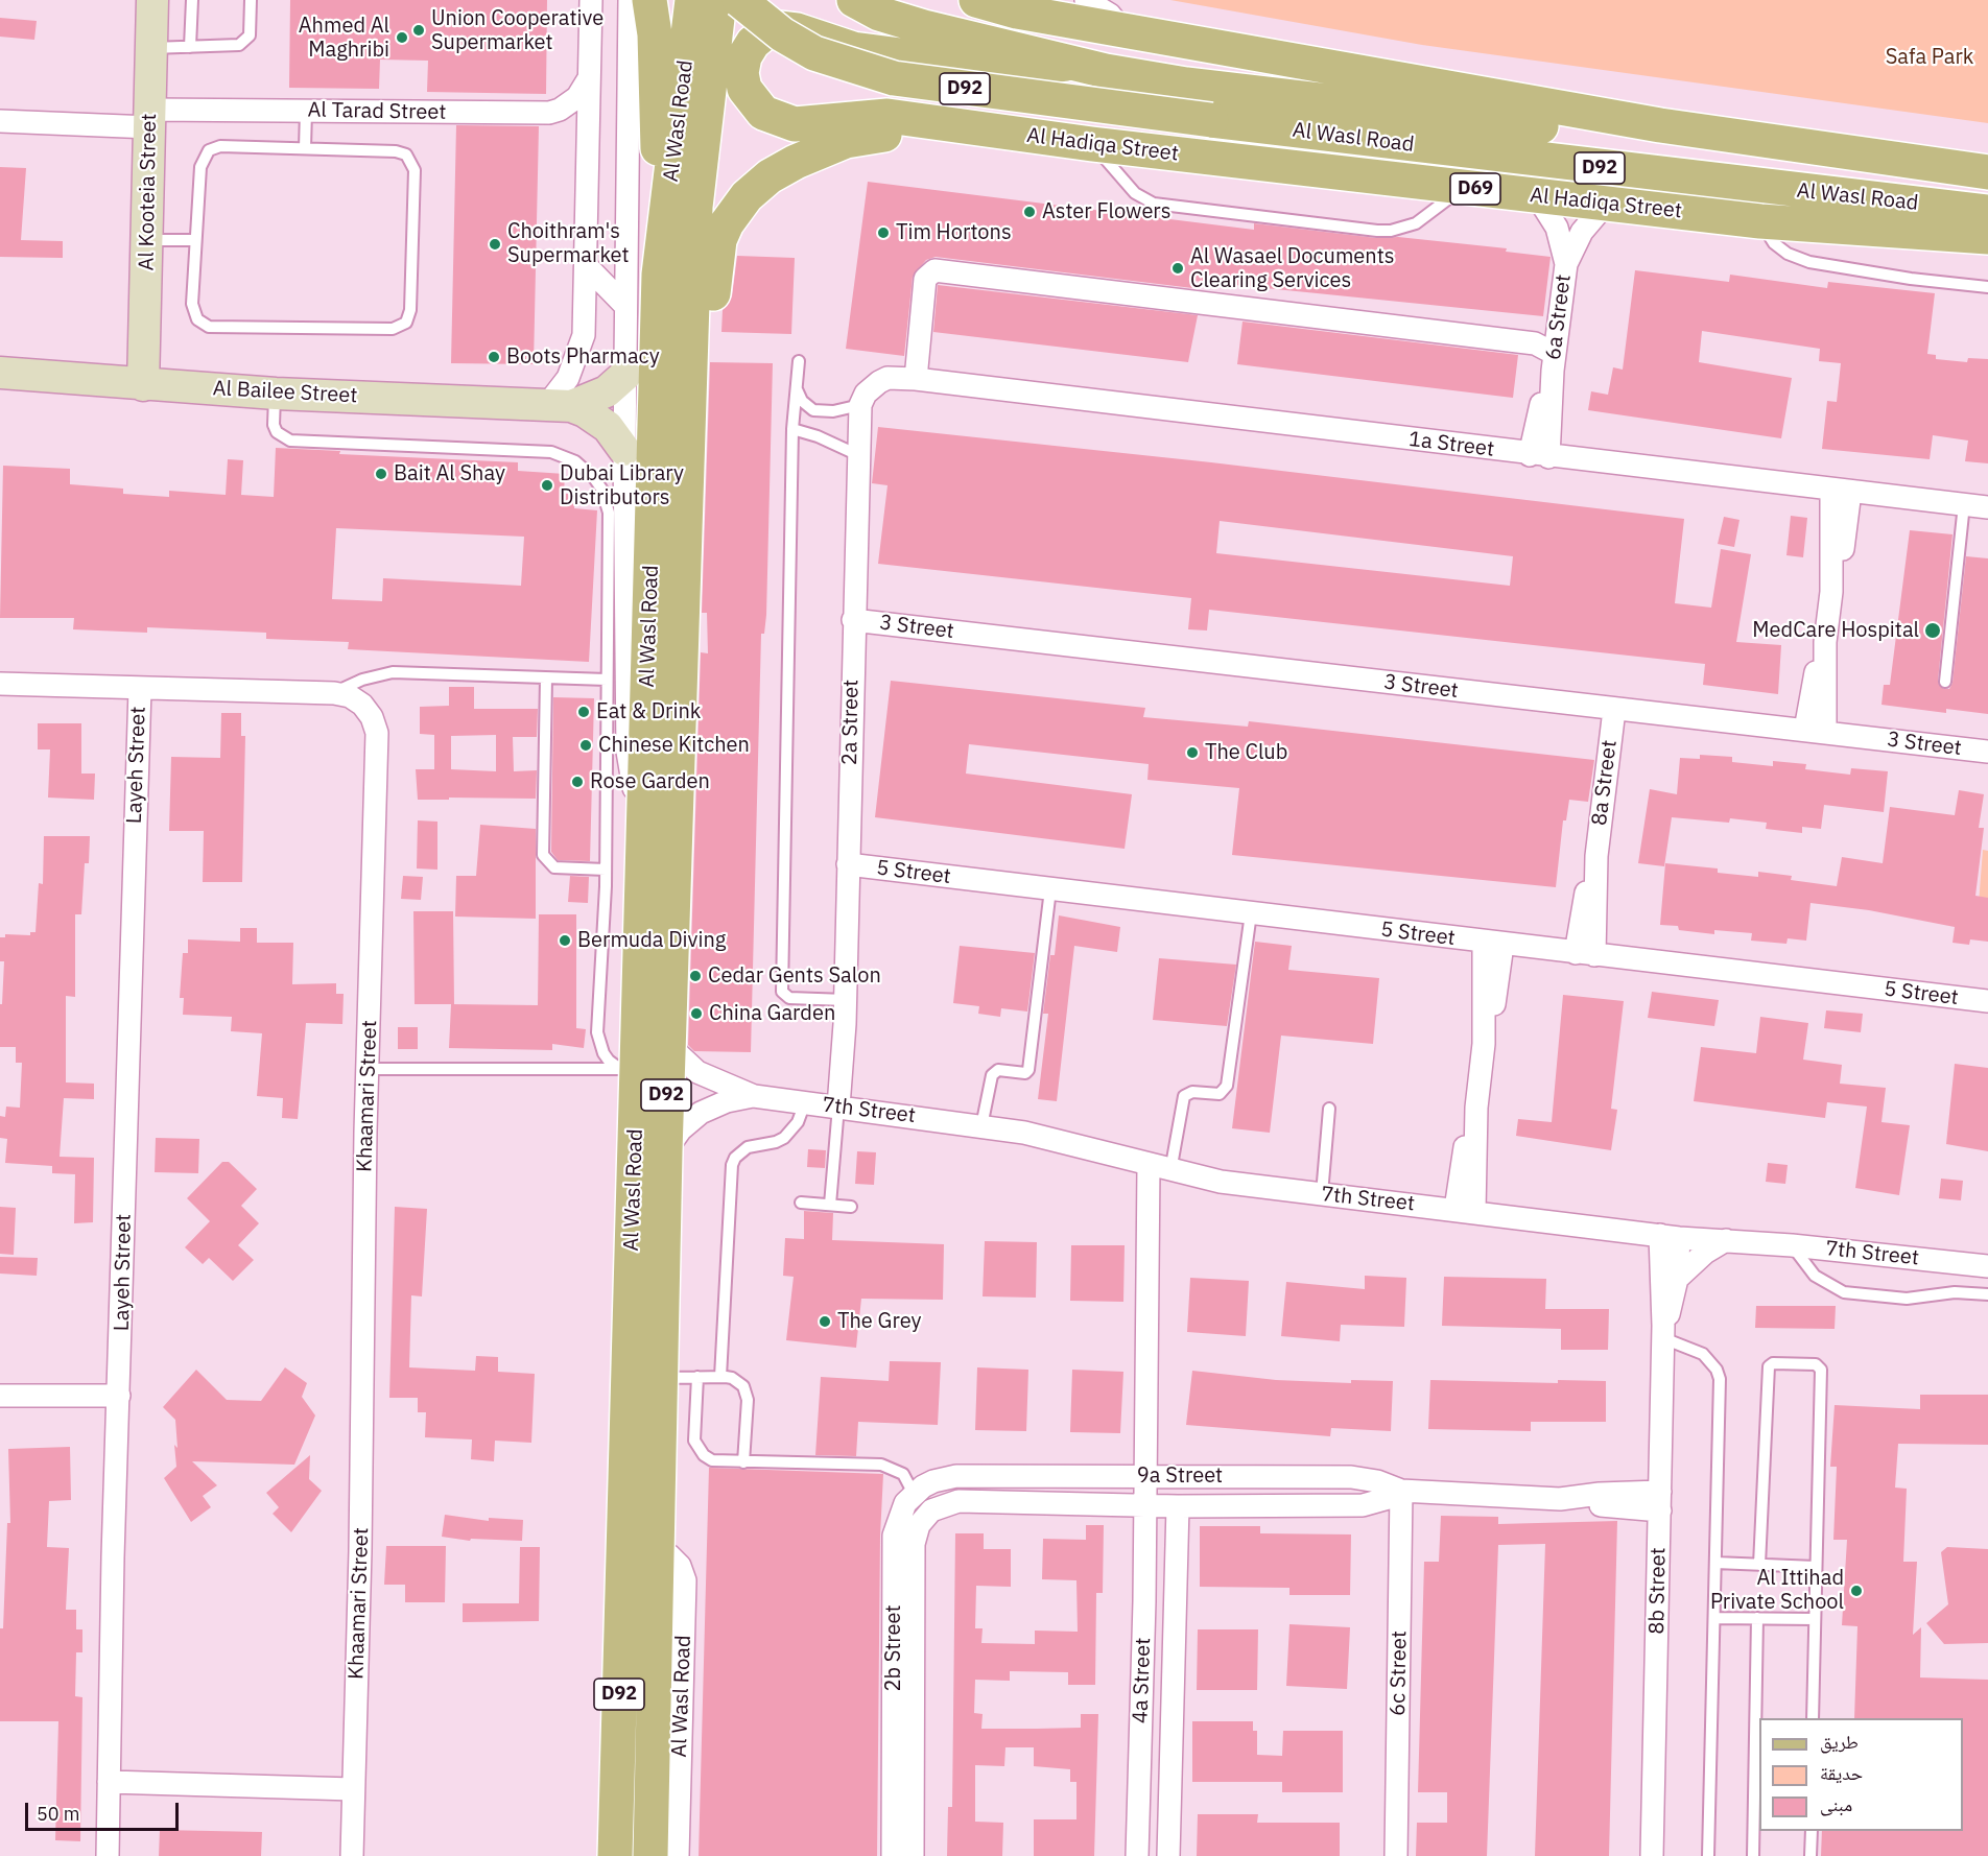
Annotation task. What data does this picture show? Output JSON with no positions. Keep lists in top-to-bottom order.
{
  "streets": {
    "main road": [
      "D92",
      "Al Wasl Road",
      "Al Hadiqa Street",
      "D69"
    ],
    "street": [
      "Al Tarad Street",
      "Al Kooteia Street",
      "6a Street",
      "Al Bailee Street",
      "1a Street",
      "3 Street",
      "2a Street",
      "Layeh Street",
      "8a Street",
      "5 Street",
      "Khaamari Street",
      "7th Street",
      "9a Street",
      "8b Street",
      "2b Street",
      "6c Street",
      "4a Street"
    ]
  },
  "crossings": [
    ["Al Tarad Street", "Al Kooteia Street"],
    ["Al Wasl Road", "7th Street"],
    ["Al Hadiqa Street", "6a Street"],
    ["Al Kooteia Street", "Al Bailee Street"],
    ["6a Street", "1a Street"],
    ["3 Street", "2a Street"],
    ["3 Street", "8a Street"],
    ["2a Street", "5 Street"],
    ["2a Street", "7th Street"],
    ["Layeh Street", "Khaamari Street"],
    ["8a Street", "5 Street"],
    ["7th Street", "8b Street"],
    ["7th Street", "4a Street"],
    ["9a Street", "8b Street"],
    ["9a Street", "2b Street"],
    ["9a Street", "6c Street"],
    ["9a Street", "4a Street"]
  ],
  "parks": ["Safa Park"],
  "places": [
    "Union Cooperative Supermarket",
    "Ahmed Al Maghribi",
    "Aster Flowers",
    "Tim Hortons",
    "Choithram's Supermarket",
    "Al Wasael Documents Clearing Services",
    "Boots Pharmacy",
    "Bait Al Shay",
    "Dubai Library Distributors",
    "MedCare Hospital",
    "Eat & Drink",
    "Chinese Kitchen",
    "The Club",
    "Rose Garden",
    "Bermuda Diving",
    "Cedar Gents Salon",
    "China Garden",
    "The Grey",
    "Al Ittihad Private School"
  ],
  "legend": ["طريق", "حديقة", "مبنى"],
  "scale_bar": "50 m"
}
